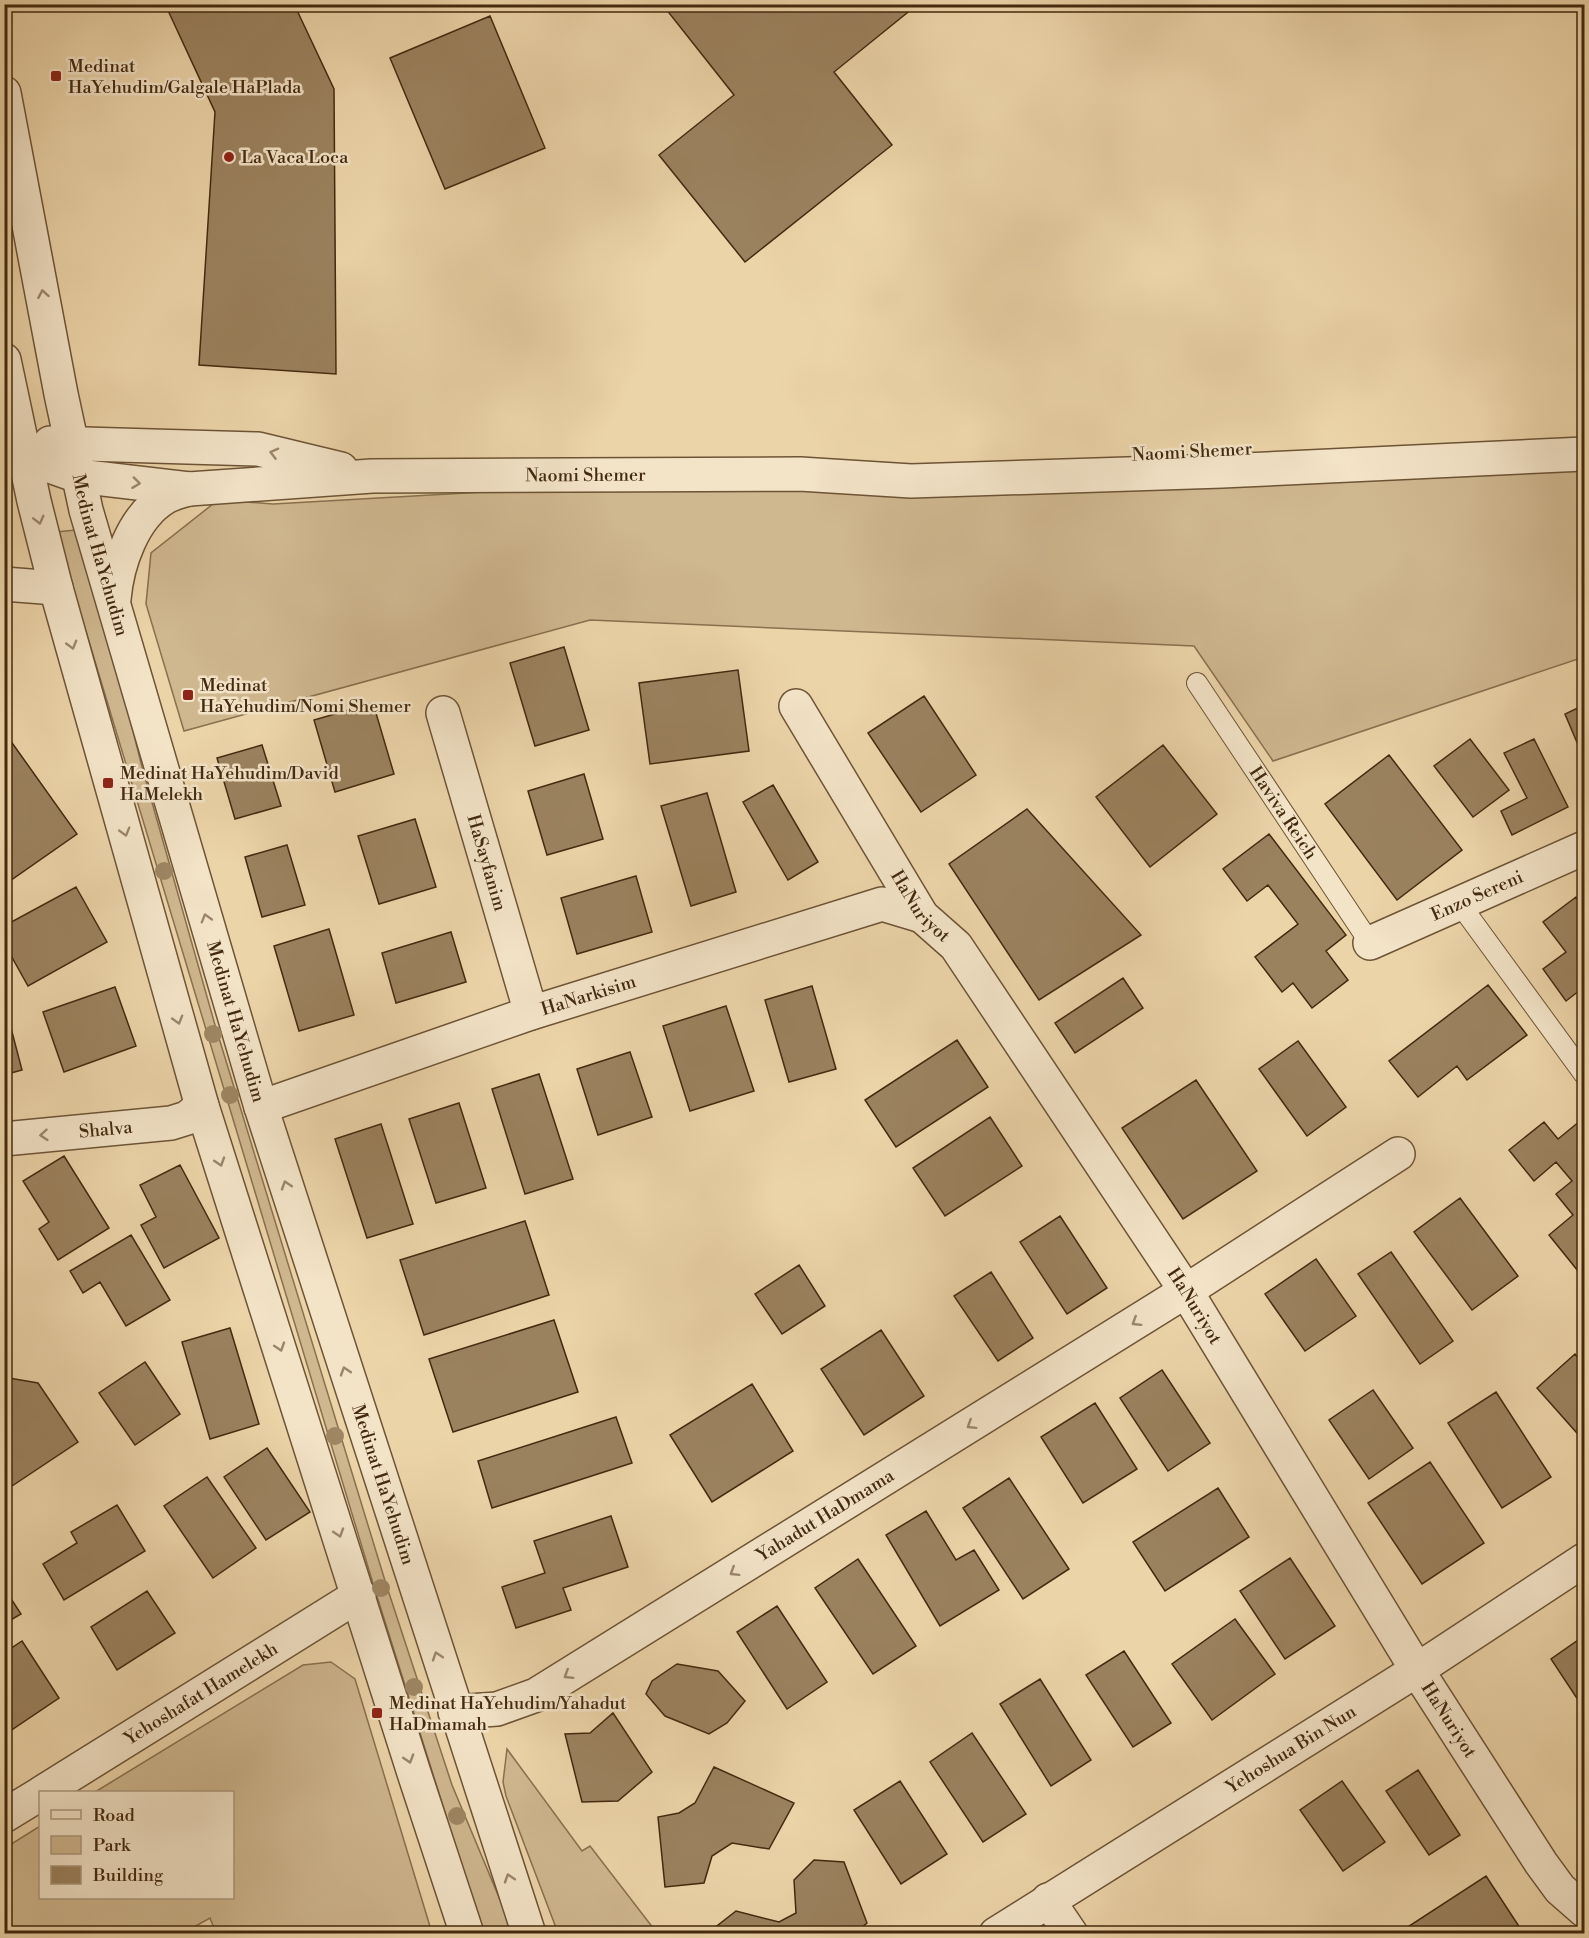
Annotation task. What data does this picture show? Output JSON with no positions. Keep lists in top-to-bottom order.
{
  "streets": {
    "street": [
      "Naomi Shemer",
      "Medinat HaYehudim",
      "HaSayfanim",
      "Enzo Sereni",
      "HaNuriyot",
      "HaNarkisim",
      "Shalva",
      "Yahadut HaDmama",
      "Yehoshafat Hamelekh",
      "Yehoshua Bin Nun"
    ],
    "lane": ["Haviva Reich"]
  },
  "crossings": [
    ["Naomi Shemer", "Medinat HaYehudim"],
    ["Medinat HaYehudim", "HaNarkisim"],
    ["Medinat HaYehudim", "Yahadut HaDmama"],
    ["Haviva Reich", "Enzo Sereni"],
    ["HaSayfanim", "HaNarkisim"],
    ["HaNuriyot", "HaNarkisim"],
    ["HaNuriyot", "Yahadut HaDmama"],
    ["HaNuriyot", "Yehoshua Bin Nun"]
  ],
  "one_way": ["Shalva", "Yahadut HaDmama"],
  "places": {
    "transit": [
      "Medinat HaYehudim/Galgale HaPlada",
      "Medinat HaYehudim/Nomi Shemer",
      "Medinat HaYehudim/David HaMelekh",
      "Medinat HaYehudim/Yahadut HaDmamah"
    ],
    "other": ["La Vaca Loca"]
  },
  "legend": ["Road", "Park", "Building"]
}
